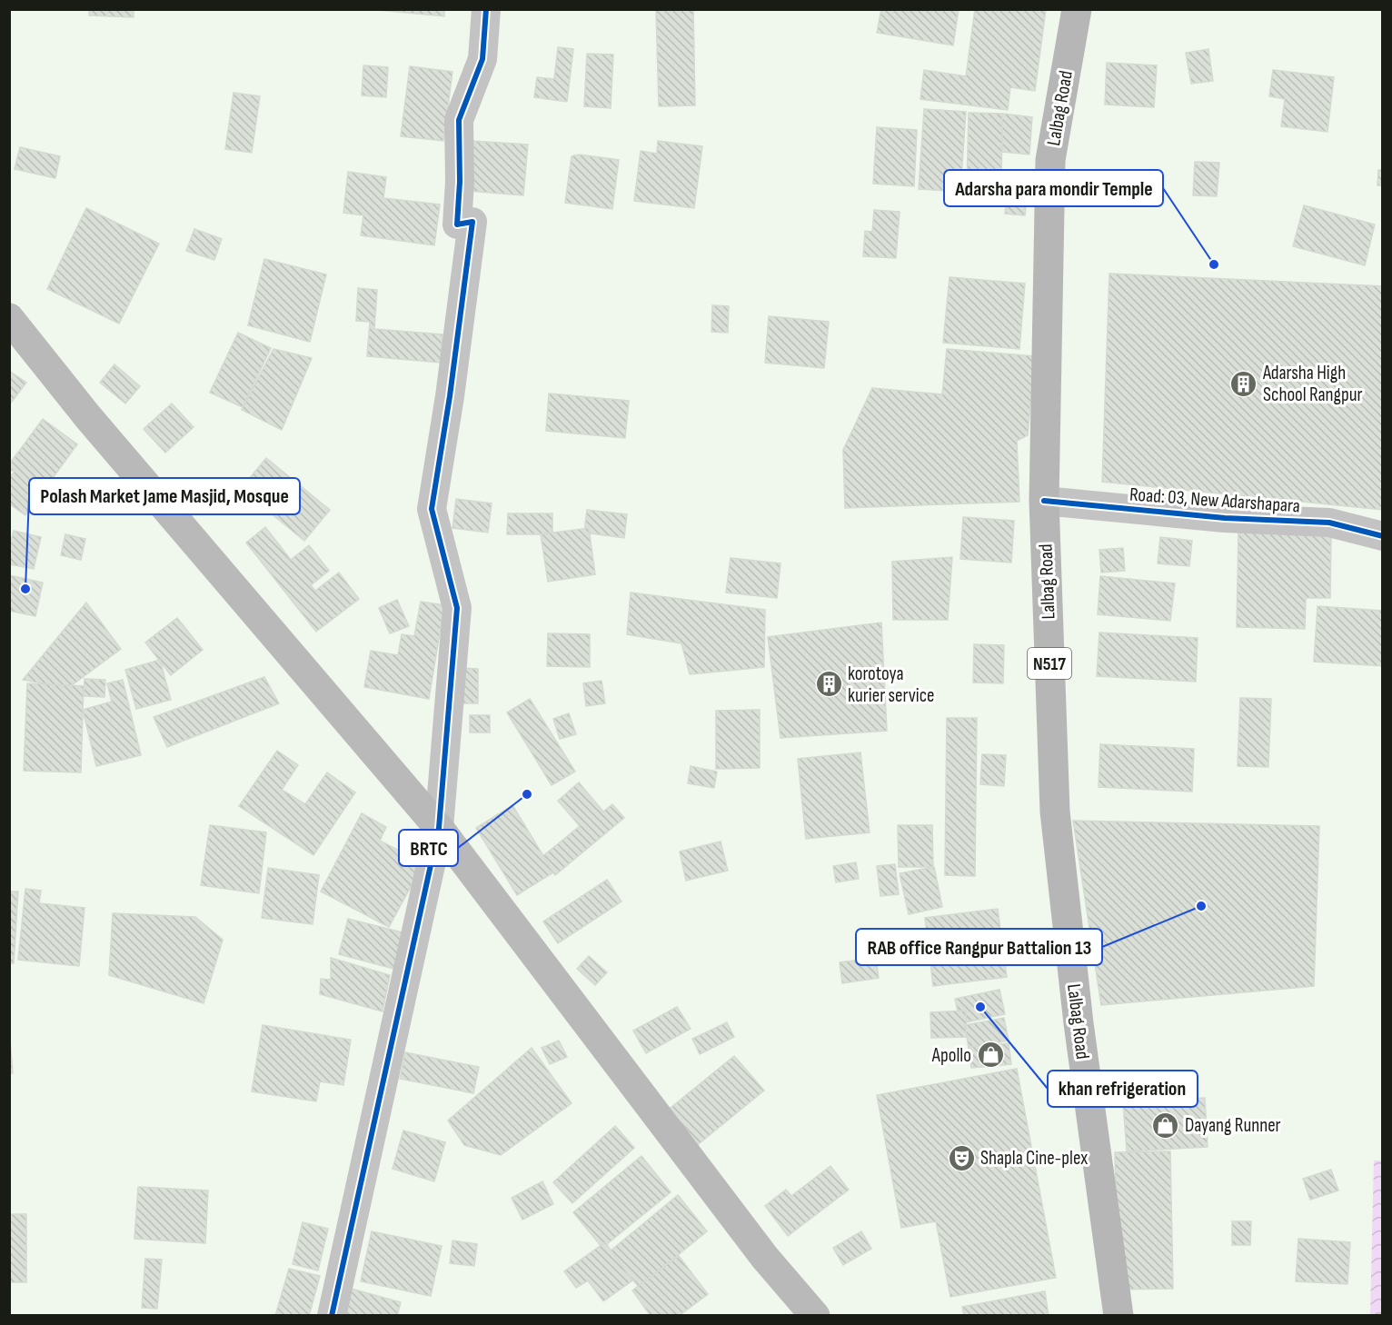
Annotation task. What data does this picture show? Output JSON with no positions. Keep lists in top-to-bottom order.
{
  "streets": {
    "highway": ["Lalbag Road", "N517"],
    "street": ["Road: 03, New Adarshapara"]
  },
  "crossings": [
    ["Lalbag Road", "Road: 03, New Adarshapara"]
  ],
  "places": {
    "other": [
      "Adarsha para mondir Temple",
      "Polash Market Jame Masjid, Mosque",
      "BRTC",
      "RAB office Rangpur Battalion 13",
      "khan refrigeration"
    ],
    "building": ["Adarsha High School Rangpur", "korotoya kurier service"],
    "shop": ["Apollo", "Dayang Runner"],
    "theatre": ["Shapla Cine-plex"]
  }
}
